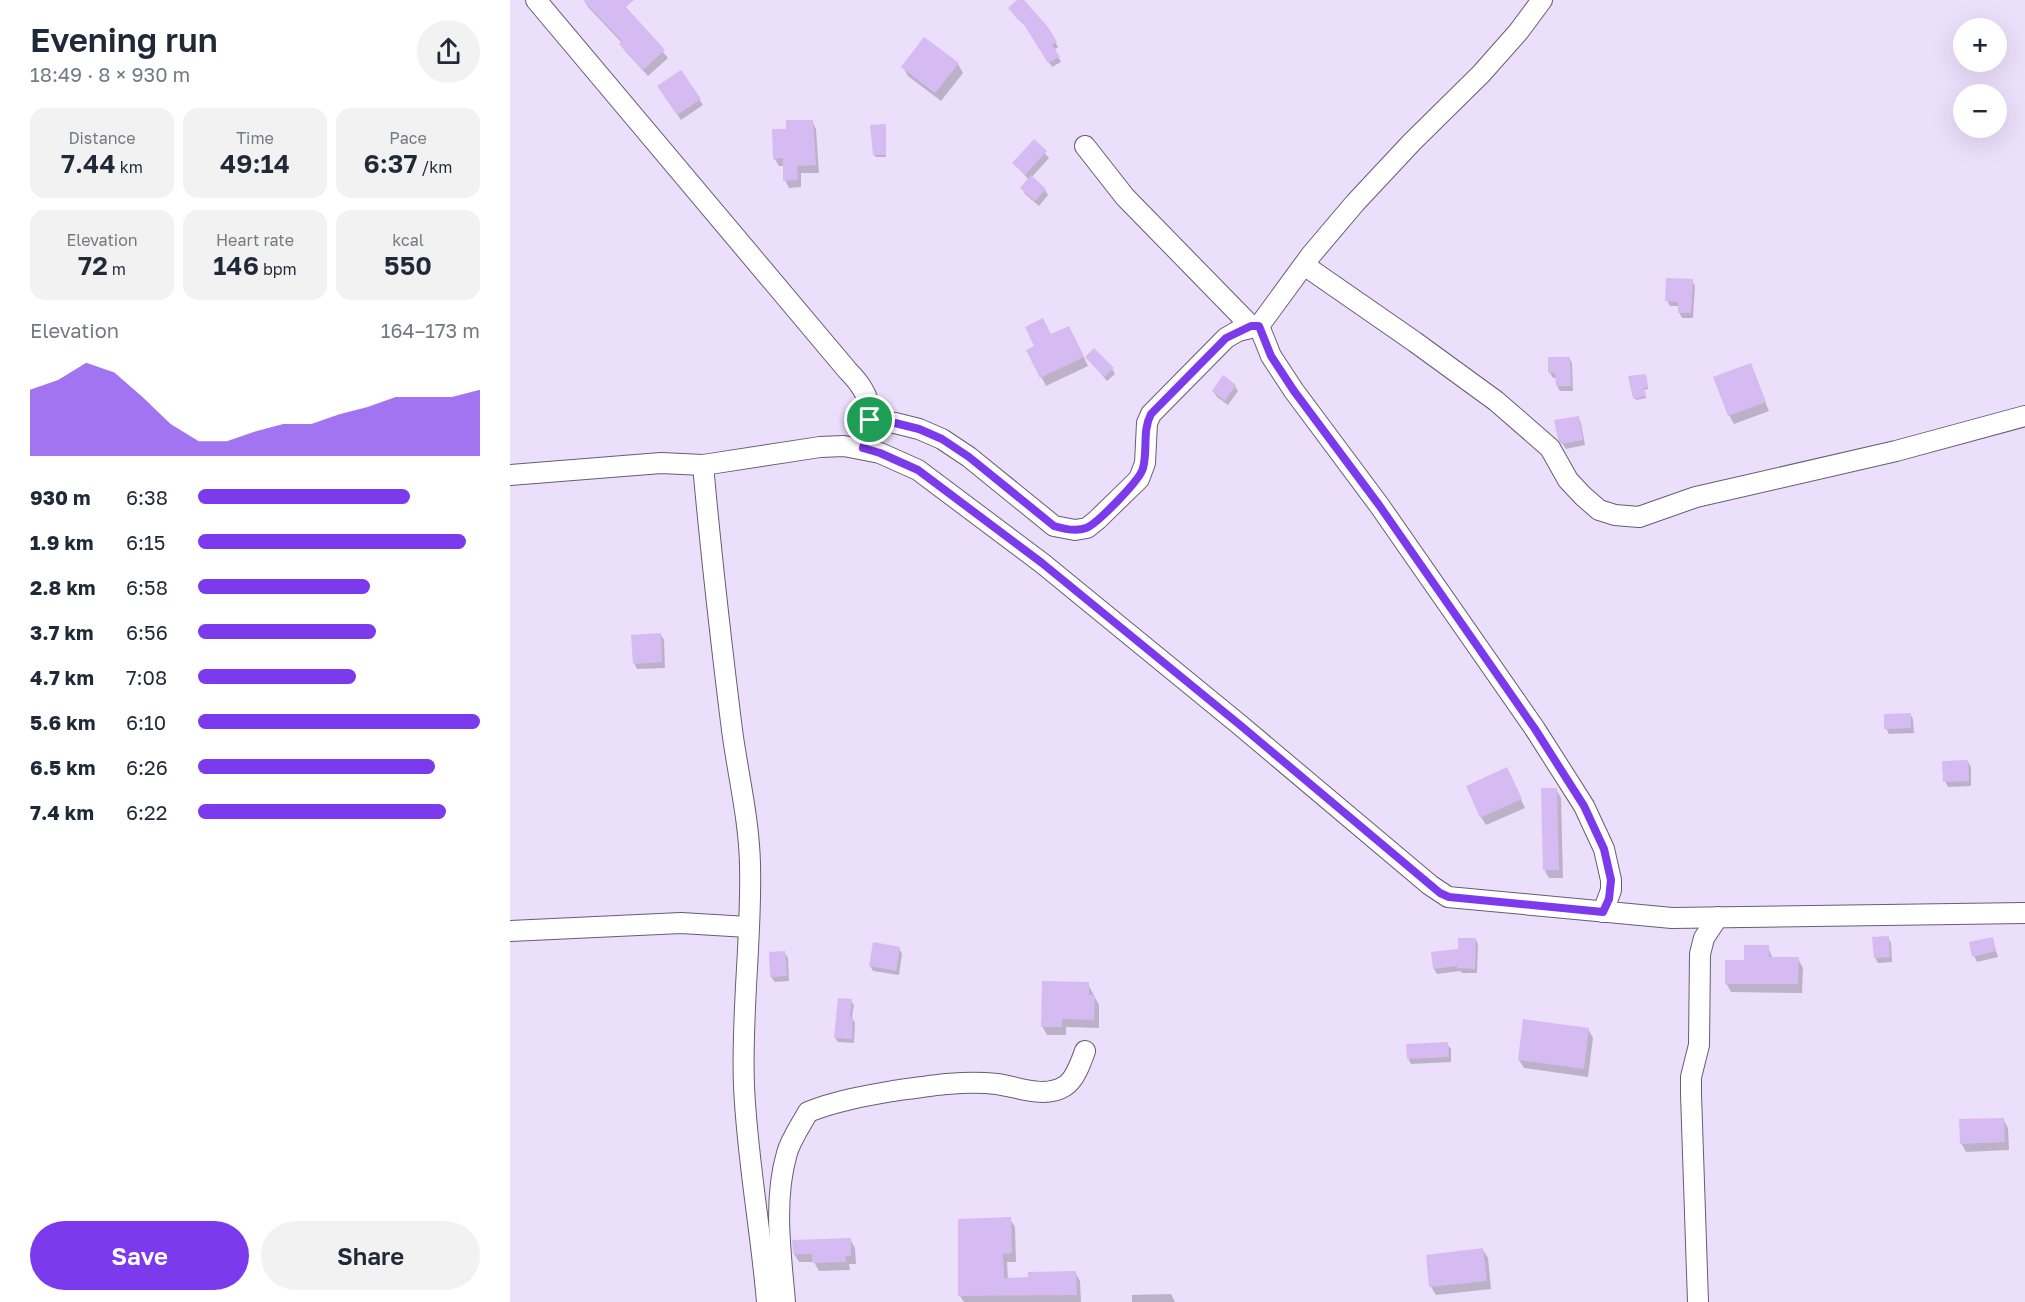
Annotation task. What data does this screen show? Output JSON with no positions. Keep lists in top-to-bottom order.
{
  "page": {
    "heading": ["Evening run", "18:49 · 8 × 930 m"],
    "map_buttons": ["+", "−"],
    "stats": [
      ["Distance", "7.44 km"],
      ["Time", "49:14"],
      ["Pace", "6:37 /km"],
      ["Elevation", "72 m"],
      ["Heart rate", "146 bpm"],
      ["kcal", "550"]
    ],
    "chart": ["Elevation", "164–173 m"],
    "list": [
      {
        "name": "930 m",
        "note": "6:38"
      },
      {
        "name": "1.9 km",
        "note": "6:15"
      },
      {
        "name": "2.8 km",
        "note": "6:58"
      },
      {
        "name": "3.7 km",
        "note": "6:56"
      },
      {
        "name": "4.7 km",
        "note": "7:08"
      },
      {
        "name": "5.6 km",
        "note": "6:10"
      },
      {
        "name": "6.5 km",
        "note": "6:26"
      },
      {
        "name": "7.4 km",
        "note": "6:22"
      }
    ],
    "buttons": ["Save", "Share"]
  }
}
